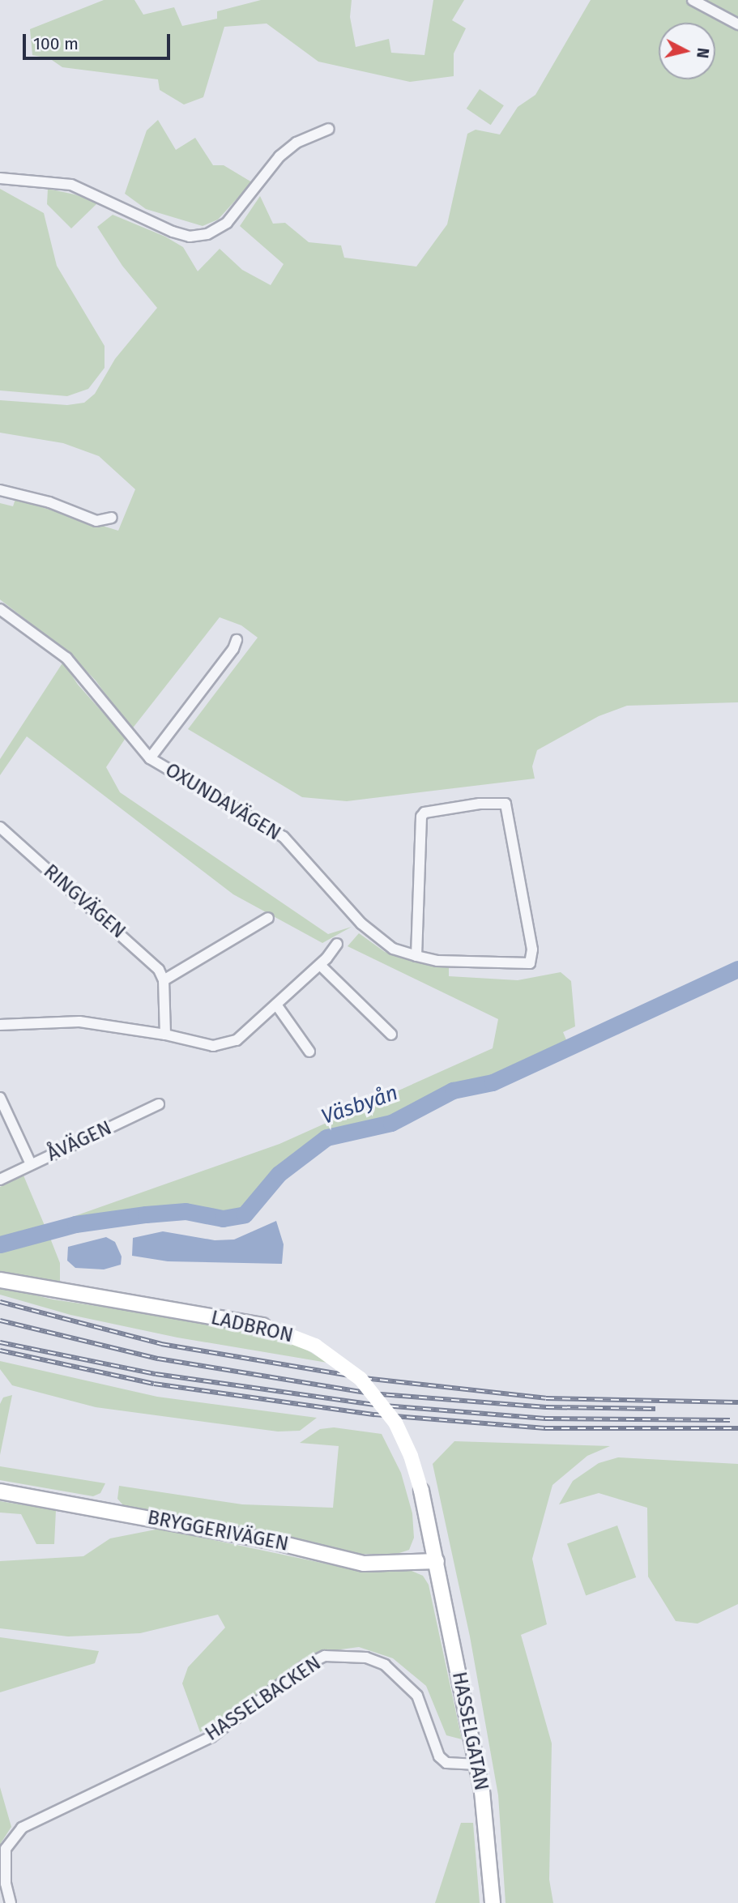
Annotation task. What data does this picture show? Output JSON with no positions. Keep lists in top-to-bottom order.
{
  "streets": {
    "street": [
      "OXUNDAVÄGEN",
      "RINGVÄGEN",
      "ÅVÄGEN",
      "LADBRON",
      "BRYGGERIVÄGEN",
      "HASSELBACKEN",
      "HASSELGATAN"
    ]
  },
  "crossings": [
    ["LADBRON", "BRYGGERIVÄGEN"],
    ["LADBRON", "HASSELGATAN"],
    ["BRYGGERIVÄGEN", "HASSELGATAN"],
    ["HASSELBACKEN", "HASSELGATAN"]
  ],
  "water": ["Väsbyån"],
  "scale_bar": "100 m",
  "north": "right"
}
